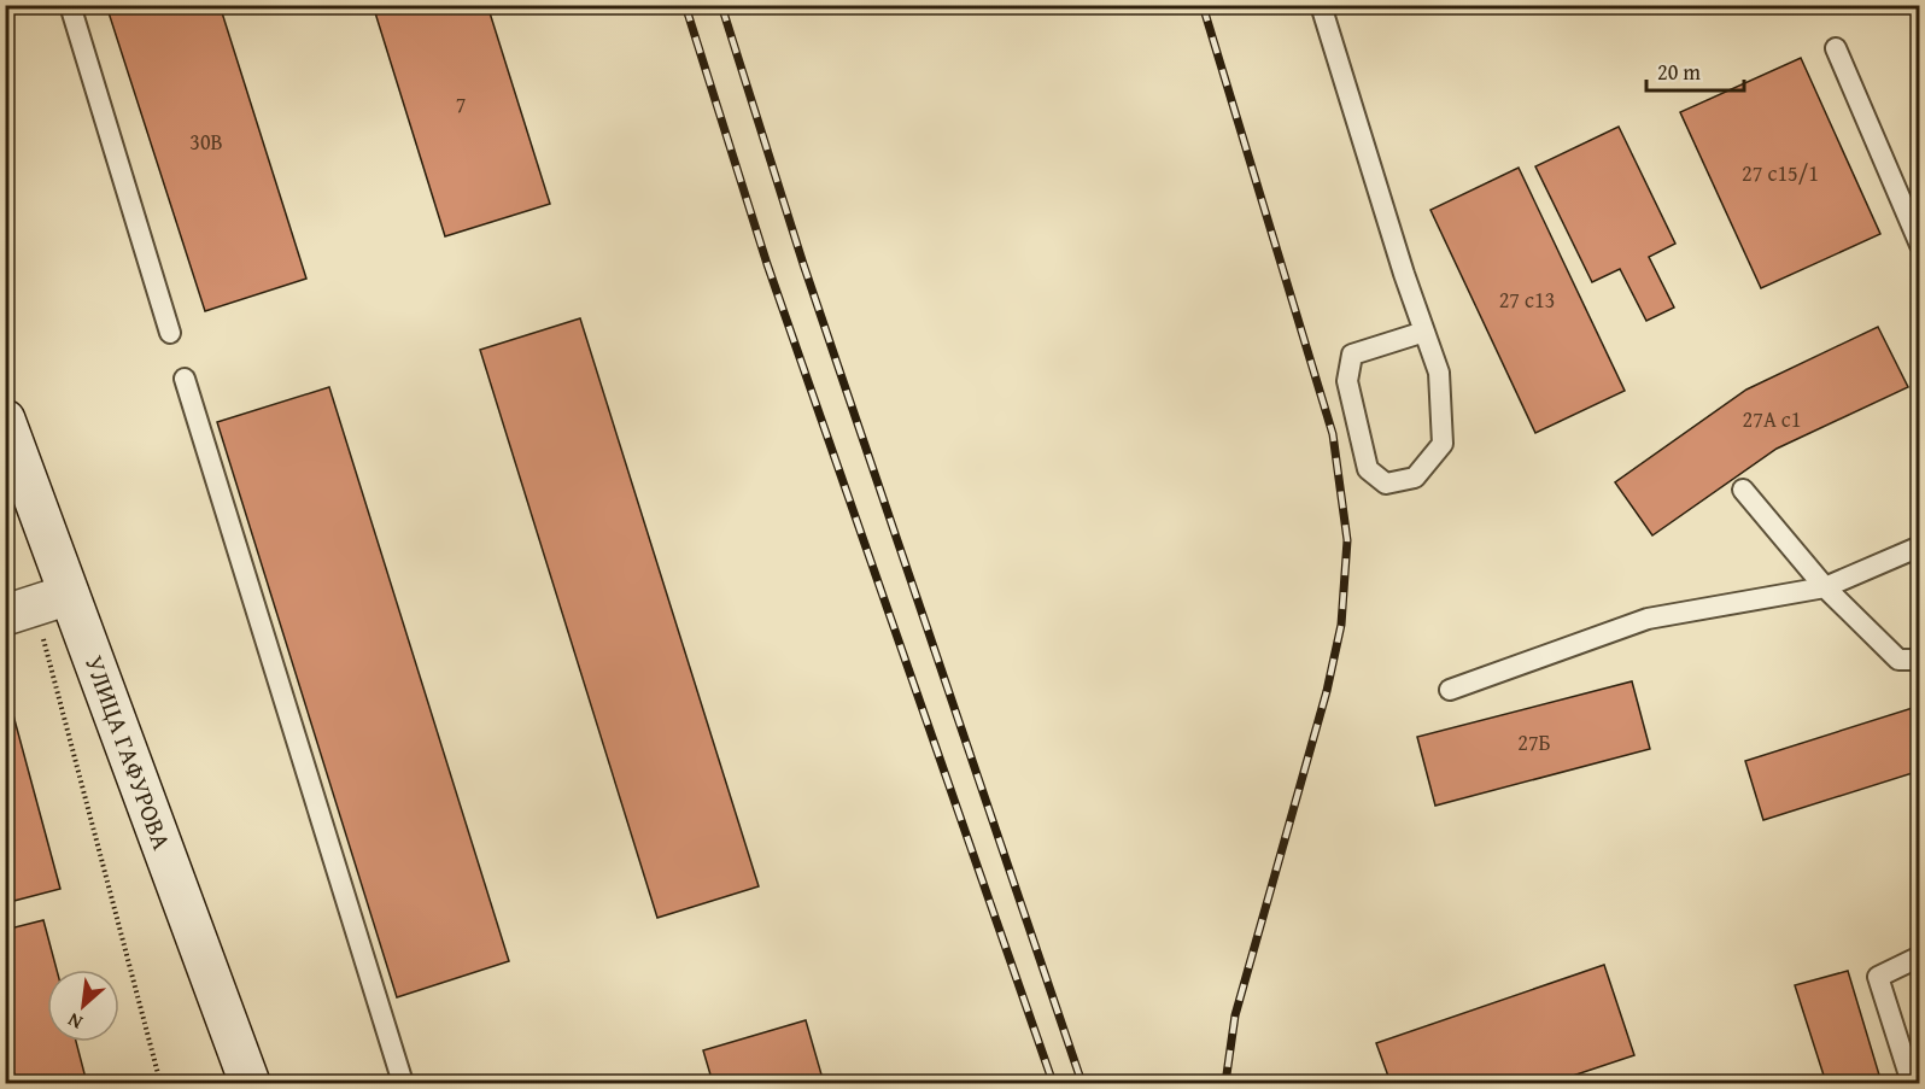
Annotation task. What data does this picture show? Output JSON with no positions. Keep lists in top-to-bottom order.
{
  "streets": {
    "main road": ["УЛИЦА ГАФУРОВА"]
  },
  "house_numbers": [
    "7",
    "30В",
    "27 с15/1",
    "27 с13",
    "27А с1",
    "27Б"
  ],
  "scale_bar": "20 m",
  "north": "bottom left"
}
